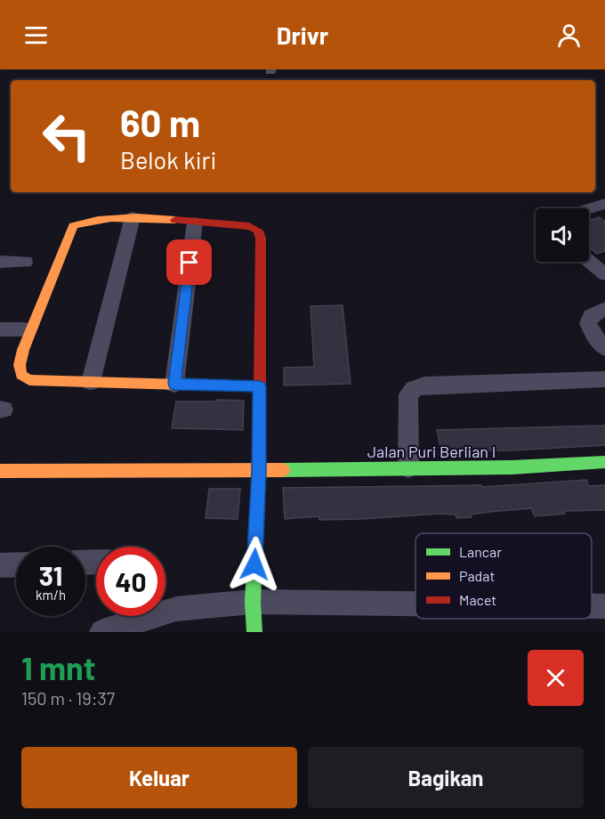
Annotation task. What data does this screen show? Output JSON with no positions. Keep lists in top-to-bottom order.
{
  "streets": {
    "street": ["Jalan Puri Berlian I"]
  },
  "legend": ["Lancar", "Padat", "Macet"],
  "page": {
    "header": "Drivr",
    "turn": ["60 m", "Belok kiri"],
    "speed": "31 km/h",
    "limit": "40",
    "heading": ["1 mnt", "150 m · 19:37"],
    "buttons": ["Keluar", "Bagikan"]
  }
}
